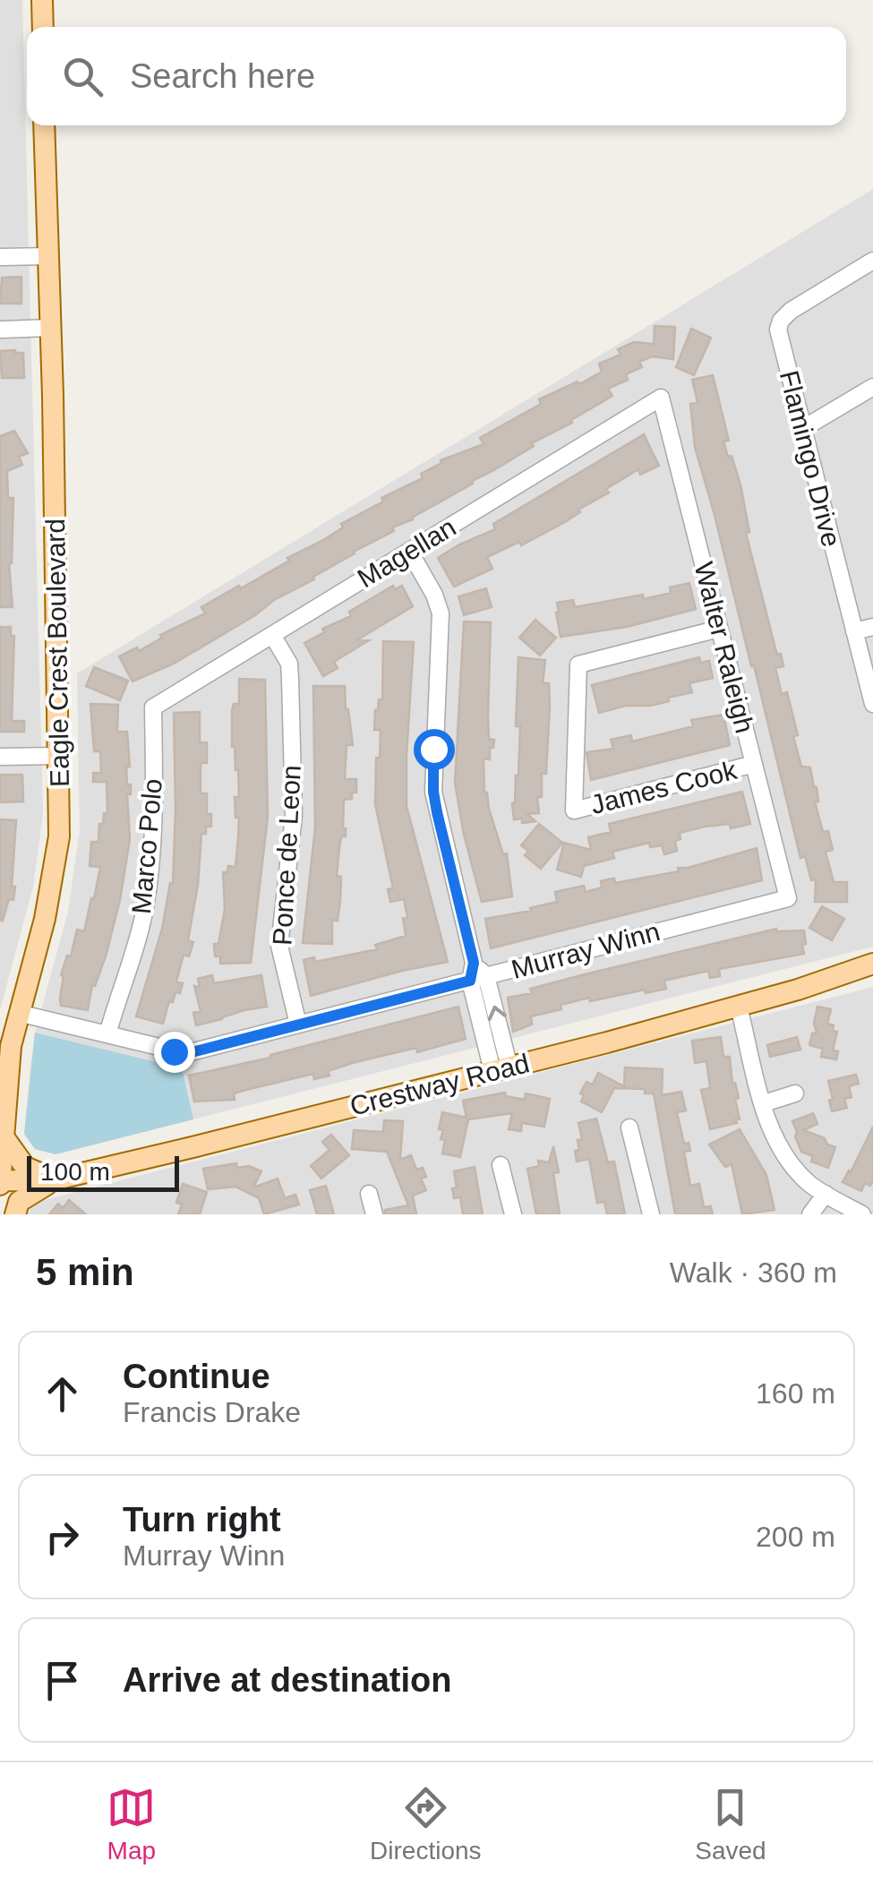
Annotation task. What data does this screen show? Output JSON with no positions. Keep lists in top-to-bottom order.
{
  "streets": {
    "main road": ["Eagle Crest Boulevard", "Crestway Road"],
    "street": [
      "Flamingo Drive",
      "Magellan",
      "Walter Raleigh",
      "James Cook",
      "Marco Polo",
      "Ponce de Leon",
      "Murray Winn"
    ]
  },
  "crossings": [
    ["Magellan", "Walter Raleigh"],
    ["Magellan", "Marco Polo"],
    ["Magellan", "Ponce de Leon"],
    ["Walter Raleigh", "James Cook"],
    ["Walter Raleigh", "Murray Winn"],
    ["Eagle Crest Boulevard", "Murray Winn"],
    ["Eagle Crest Boulevard", "Crestway Road"],
    ["Marco Polo", "Murray Winn"],
    ["Ponce de Leon", "Murray Winn"]
  ],
  "scale_bar": "100 m",
  "page": {
    "search": "Search here",
    "scale": "100 m",
    "heading": ["5 min", "Walk · 360 m"],
    "list": [
      ["Continue", "Francis Drake", "160 m"],
      ["Turn right", "Murray Winn", "200 m"],
      "Arrive at destination"
    ],
    "nav": ["Map", "Directions", "Saved"]
  }
}
